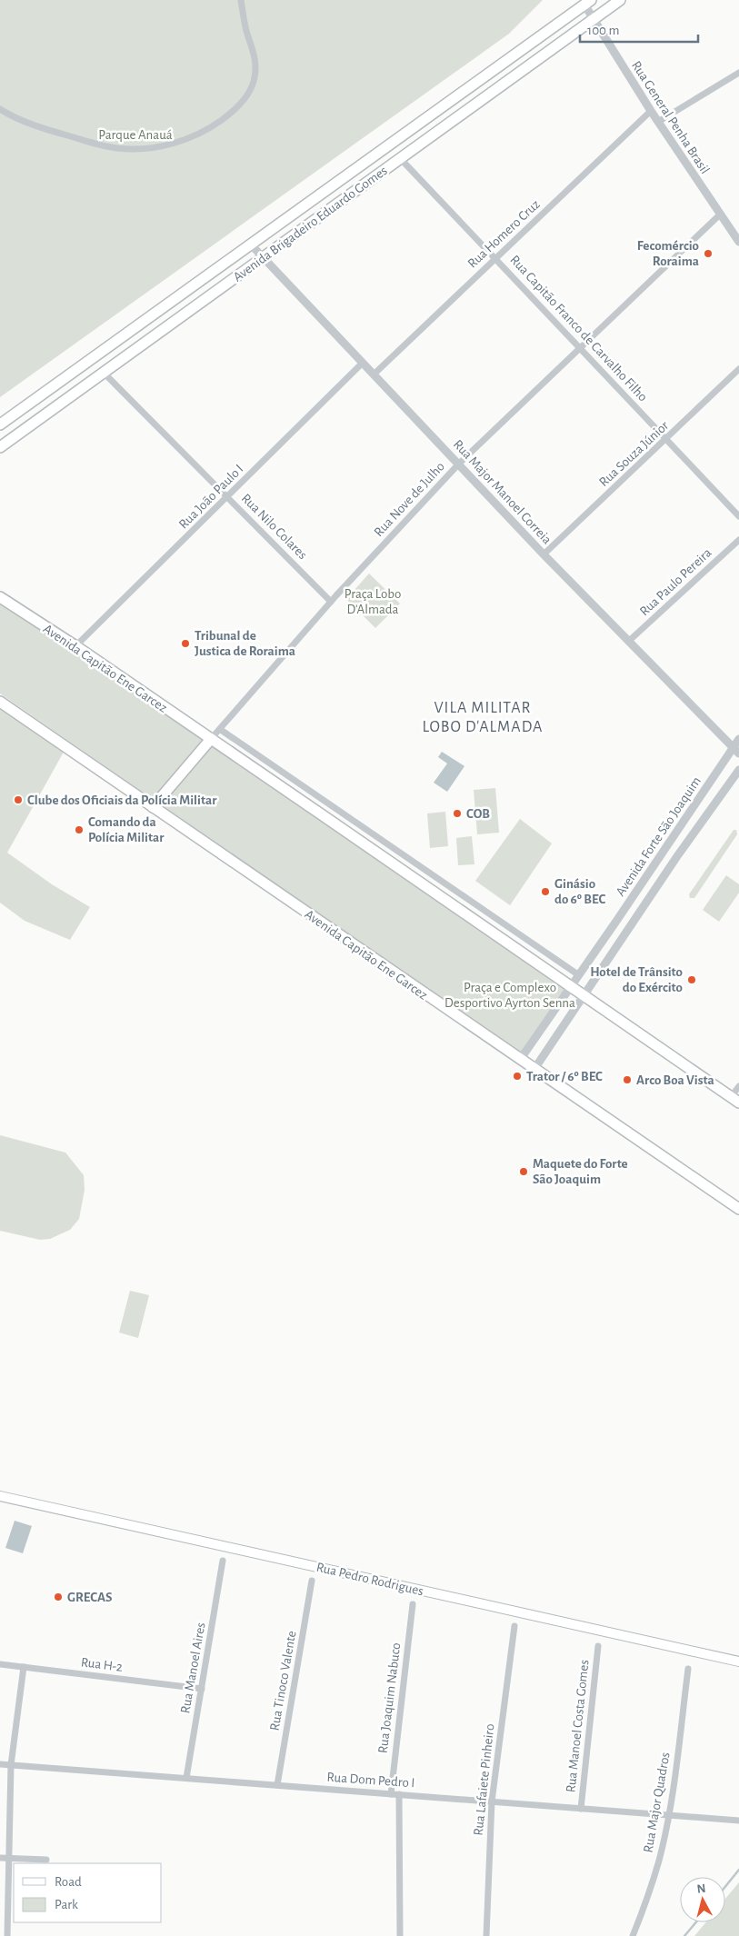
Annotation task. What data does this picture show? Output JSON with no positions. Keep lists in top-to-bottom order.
{
  "streets": {
    "main road": ["Avenida Brigadeiro Eduardo Gomes", "Avenida Capitão Ene Garcez", "Rua Pedro Rodrigues"],
    "street": [
      "Rua General Penha Brasil",
      "Rua Homero Cruz",
      "Rua Capitão Franco de Carvalho Filho",
      "Rua Souza Júnior",
      "Rua Major Manoel Correia",
      "Rua João Paulo I",
      "Rua Nove de Julho",
      "Rua Nilo Colares",
      "Rua Paulo Pereira",
      "Avenida Forte São Joaquim",
      "Rua H-2",
      "Rua Manoel Aires",
      "Rua Tinoco Valente",
      "Rua Joaquim Nabuco",
      "Rua Manoel Costa Gomes",
      "Rua Dom Pedro I",
      "Rua Lafaiete Pinheiro",
      "Rua Major Quadros"
    ]
  },
  "crossings": [
    ["Rua General Penha Brasil", "Avenida Brigadeiro Eduardo Gomes"],
    ["Rua General Penha Brasil", "Rua Homero Cruz"],
    ["Rua General Penha Brasil", "Rua Nove de Julho"],
    ["Avenida Brigadeiro Eduardo Gomes", "Rua Capitão Franco de Carvalho Filho"],
    ["Avenida Brigadeiro Eduardo Gomes", "Rua Major Manoel Correia"],
    ["Avenida Brigadeiro Eduardo Gomes", "Rua Nilo Colares"],
    ["Rua Homero Cruz", "Rua Capitão Franco de Carvalho Filho"],
    ["Rua Homero Cruz", "Rua Major Manoel Correia"],
    ["Rua Capitão Franco de Carvalho Filho", "Rua Souza Júnior"],
    ["Rua Capitão Franco de Carvalho Filho", "Rua Nove de Julho"],
    ["Rua Souza Júnior", "Rua Major Manoel Correia"],
    ["Rua Major Manoel Correia", "Rua João Paulo I"],
    ["Rua Major Manoel Correia", "Rua Nove de Julho"],
    ["Rua Major Manoel Correia", "Rua Paulo Pereira"],
    ["Rua Major Manoel Correia", "Avenida Forte São Joaquim"],
    ["Rua João Paulo I", "Rua Nilo Colares"],
    ["Rua João Paulo I", "Avenida Capitão Ene Garcez"],
    ["Rua Nove de Julho", "Rua Nilo Colares"],
    ["Rua Nove de Julho", "Avenida Capitão Ene Garcez"],
    ["Avenida Capitão Ene Garcez", "Avenida Forte São Joaquim"],
    ["Rua H-2", "Rua Manoel Aires"],
    ["Rua Manoel Aires", "Rua Dom Pedro I"],
    ["Rua Tinoco Valente", "Rua Dom Pedro I"],
    ["Rua Joaquim Nabuco", "Rua Dom Pedro I"],
    ["Rua Manoel Costa Gomes", "Rua Dom Pedro I"],
    ["Rua Dom Pedro I", "Rua Lafaiete Pinheiro"],
    ["Rua Dom Pedro I", "Rua Major Quadros"]
  ],
  "districts": ["VILA MILITAR LOBO D'ALMADA"],
  "parks": ["Parque Anauá", "Praça Lobo D'Almada", "Praça e Complexo Desportivo Ayrton Senna"],
  "places": [
    "Fecomércio Roraima",
    "Tribunal de Justica de Roraima",
    "Clube dos Oficiais da Polícia Militar",
    "COB",
    "Comando da Polícia Militar",
    "Ginásio do 6º BEC",
    "Hotel de Trânsito do Exército",
    "Trator / 6º BEC",
    "Arco Boa Vista",
    "Maquete do Forte São Joaquim",
    "GRECAS"
  ],
  "legend": ["Road", "Park"],
  "scale_bar": "100 m",
  "north": "top"
}
